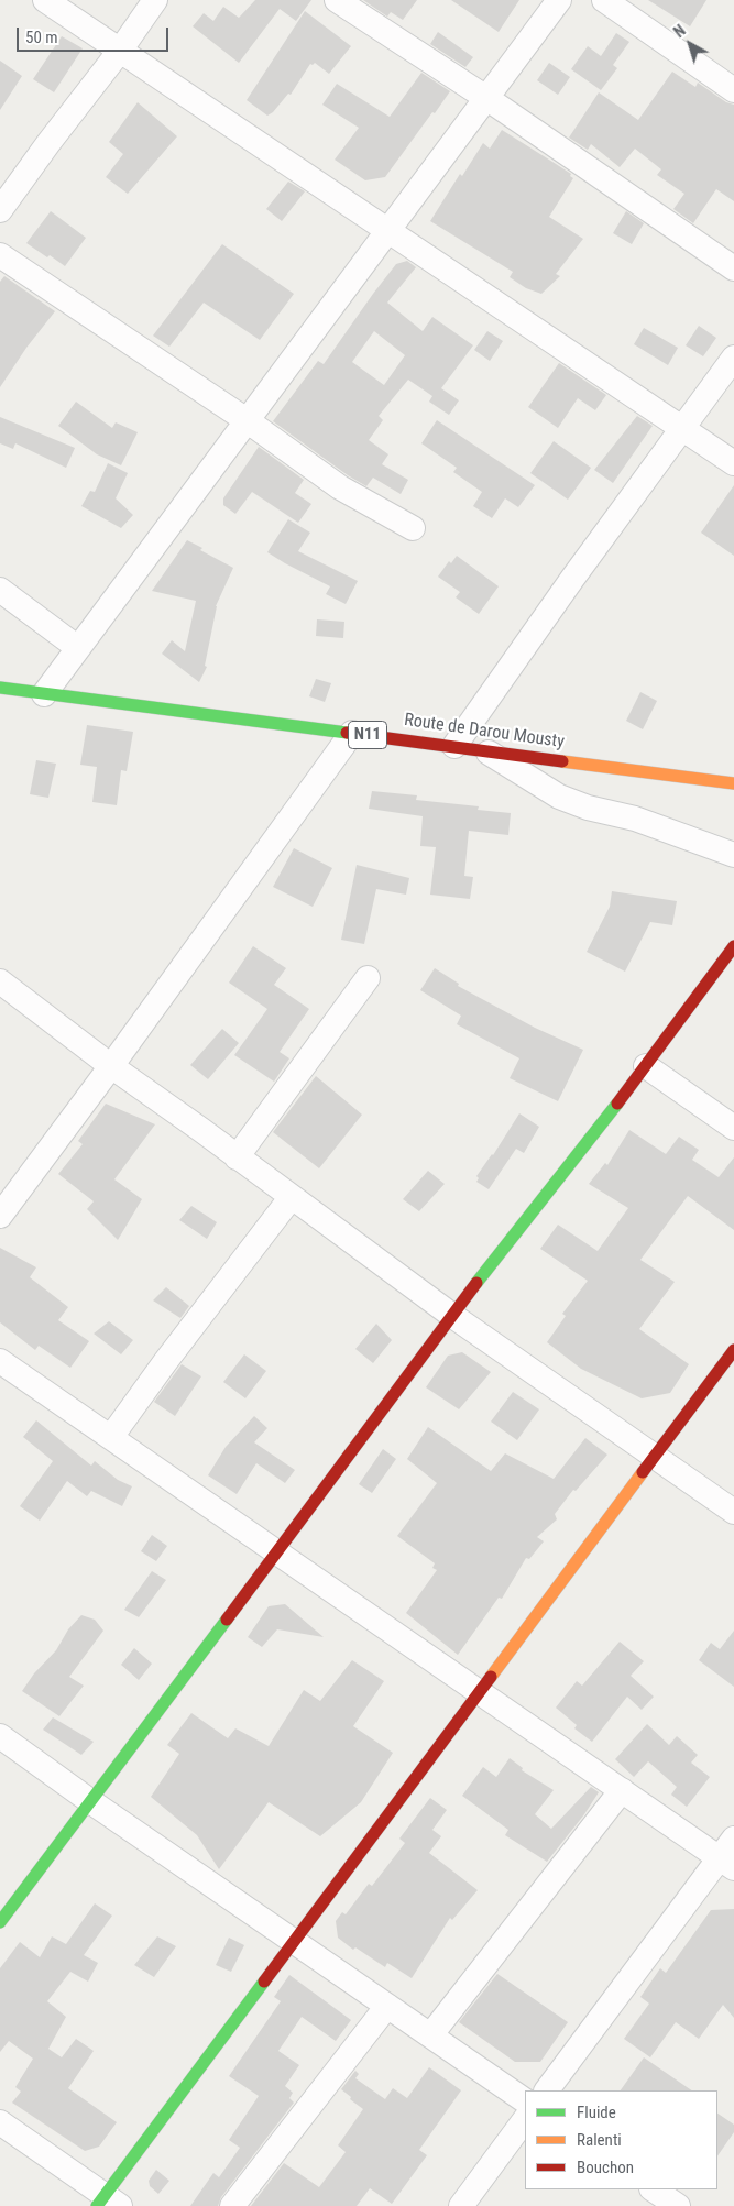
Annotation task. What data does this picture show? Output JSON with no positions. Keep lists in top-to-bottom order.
{
  "streets": {
    "street": ["Route de Darou Mousty", "N11"]
  },
  "legend": ["Fluide", "Ralenti", "Bouchon"],
  "scale_bar": "50 m",
  "north": "top left"
}
